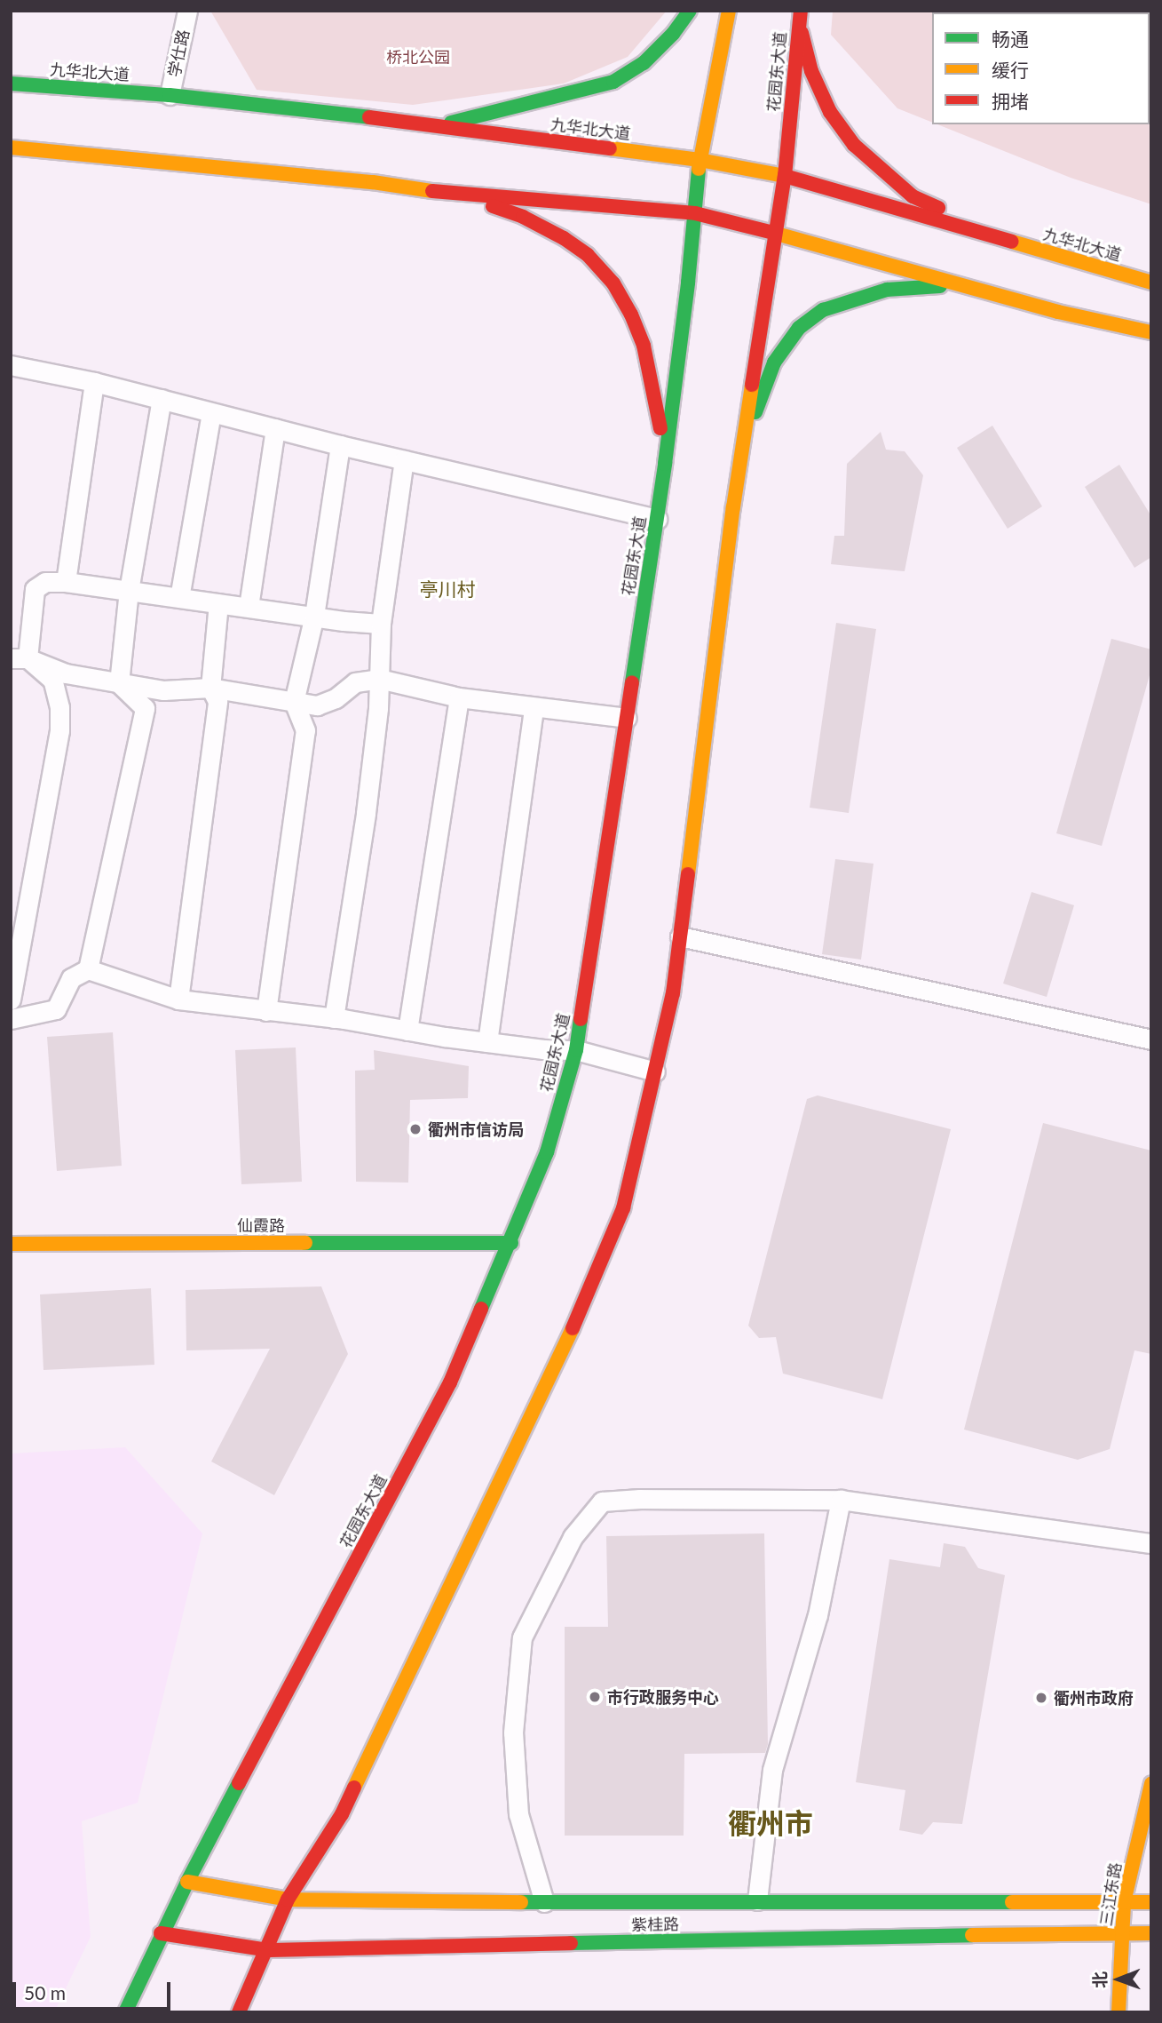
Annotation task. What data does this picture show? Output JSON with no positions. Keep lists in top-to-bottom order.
{
  "streets": {
    "main road": [
      "九华北大道",
      "花园东大道",
      "仙霞路",
      "三江东路",
      "紫桂路"
    ],
    "street": ["学仕路"]
  },
  "crossings": [
    ["学仕路", "九华北大道"],
    ["九华北大道", "花园东大道"],
    ["花园东大道", "仙霞路"],
    ["花园东大道", "紫桂路"],
    ["三江东路", "紫桂路"]
  ],
  "districts": ["亭川村", "衢州市"],
  "parks": ["桥北公园"],
  "places": ["衢州市信访局", "市行政服务中心", "衢州市政府"],
  "legend": ["畅通", "缓行", "拥堵"],
  "scale_bar": "50 m",
  "north": "left"
}
